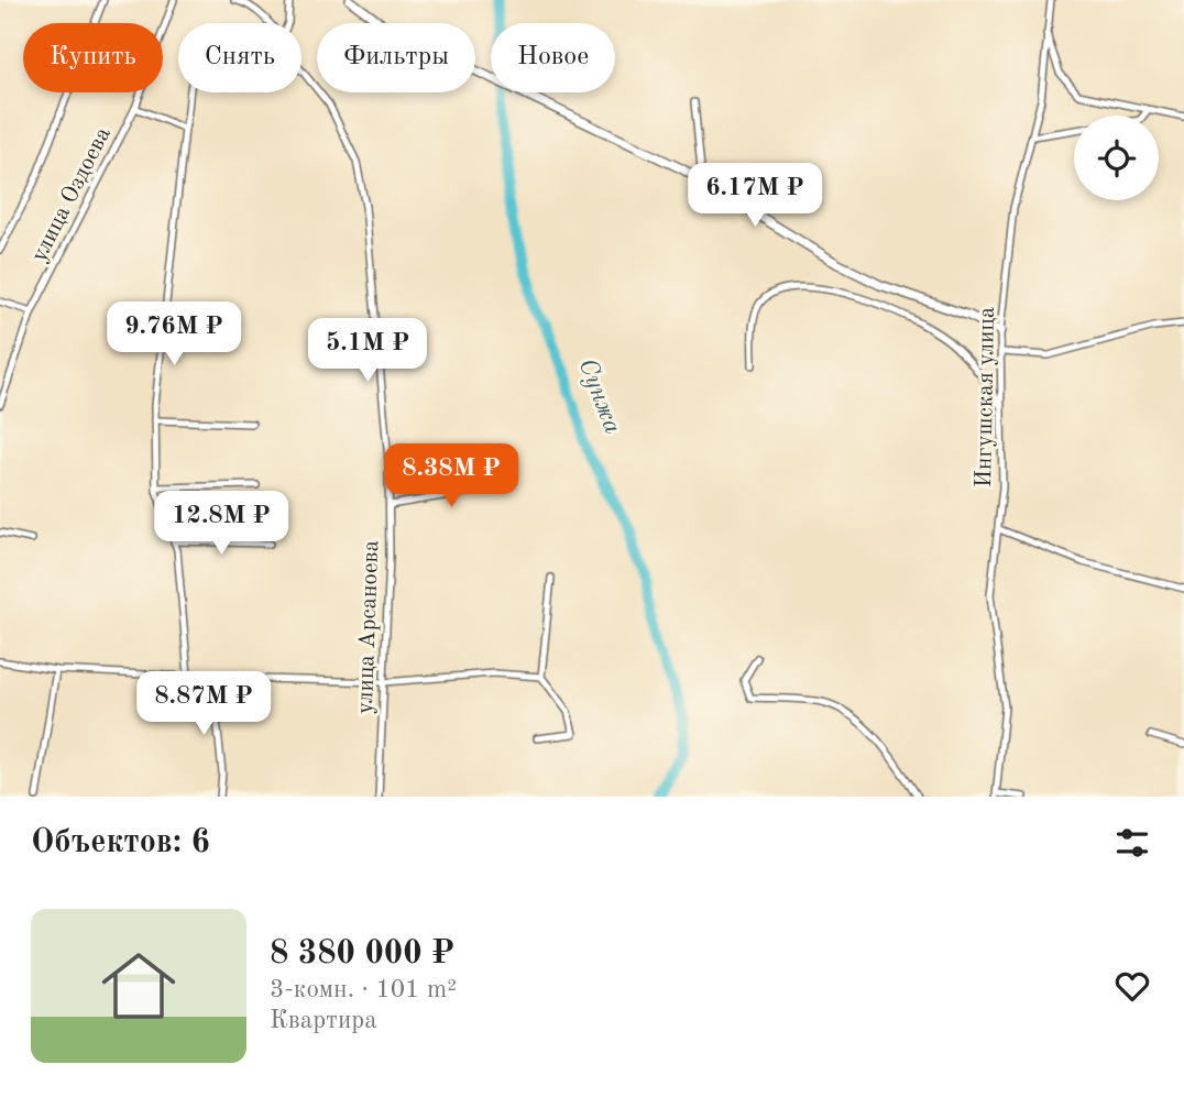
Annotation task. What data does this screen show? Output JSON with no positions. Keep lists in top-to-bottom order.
{
  "streets": {
    "street": ["улица Оздоева", "Ингушская улица", "улица Арсаноева"]
  },
  "water": ["Сунжа"],
  "page": {
    "chip": [
      "Купить",
      "Снять",
      "Фильтры",
      "Новое"
    ],
    "price": [
      "6.17M ₽",
      "9.76M ₽",
      "5.1M ₽",
      "8.38M ₽",
      "12.8M ₽",
      "8.87M ₽"
    ],
    "heading": "Объектов: 6",
    "list": [
      {
        "name": "8 380 000 ₽",
        "note": "3-комн. · 101 m² · Квартира"
      }
    ]
  }
}
